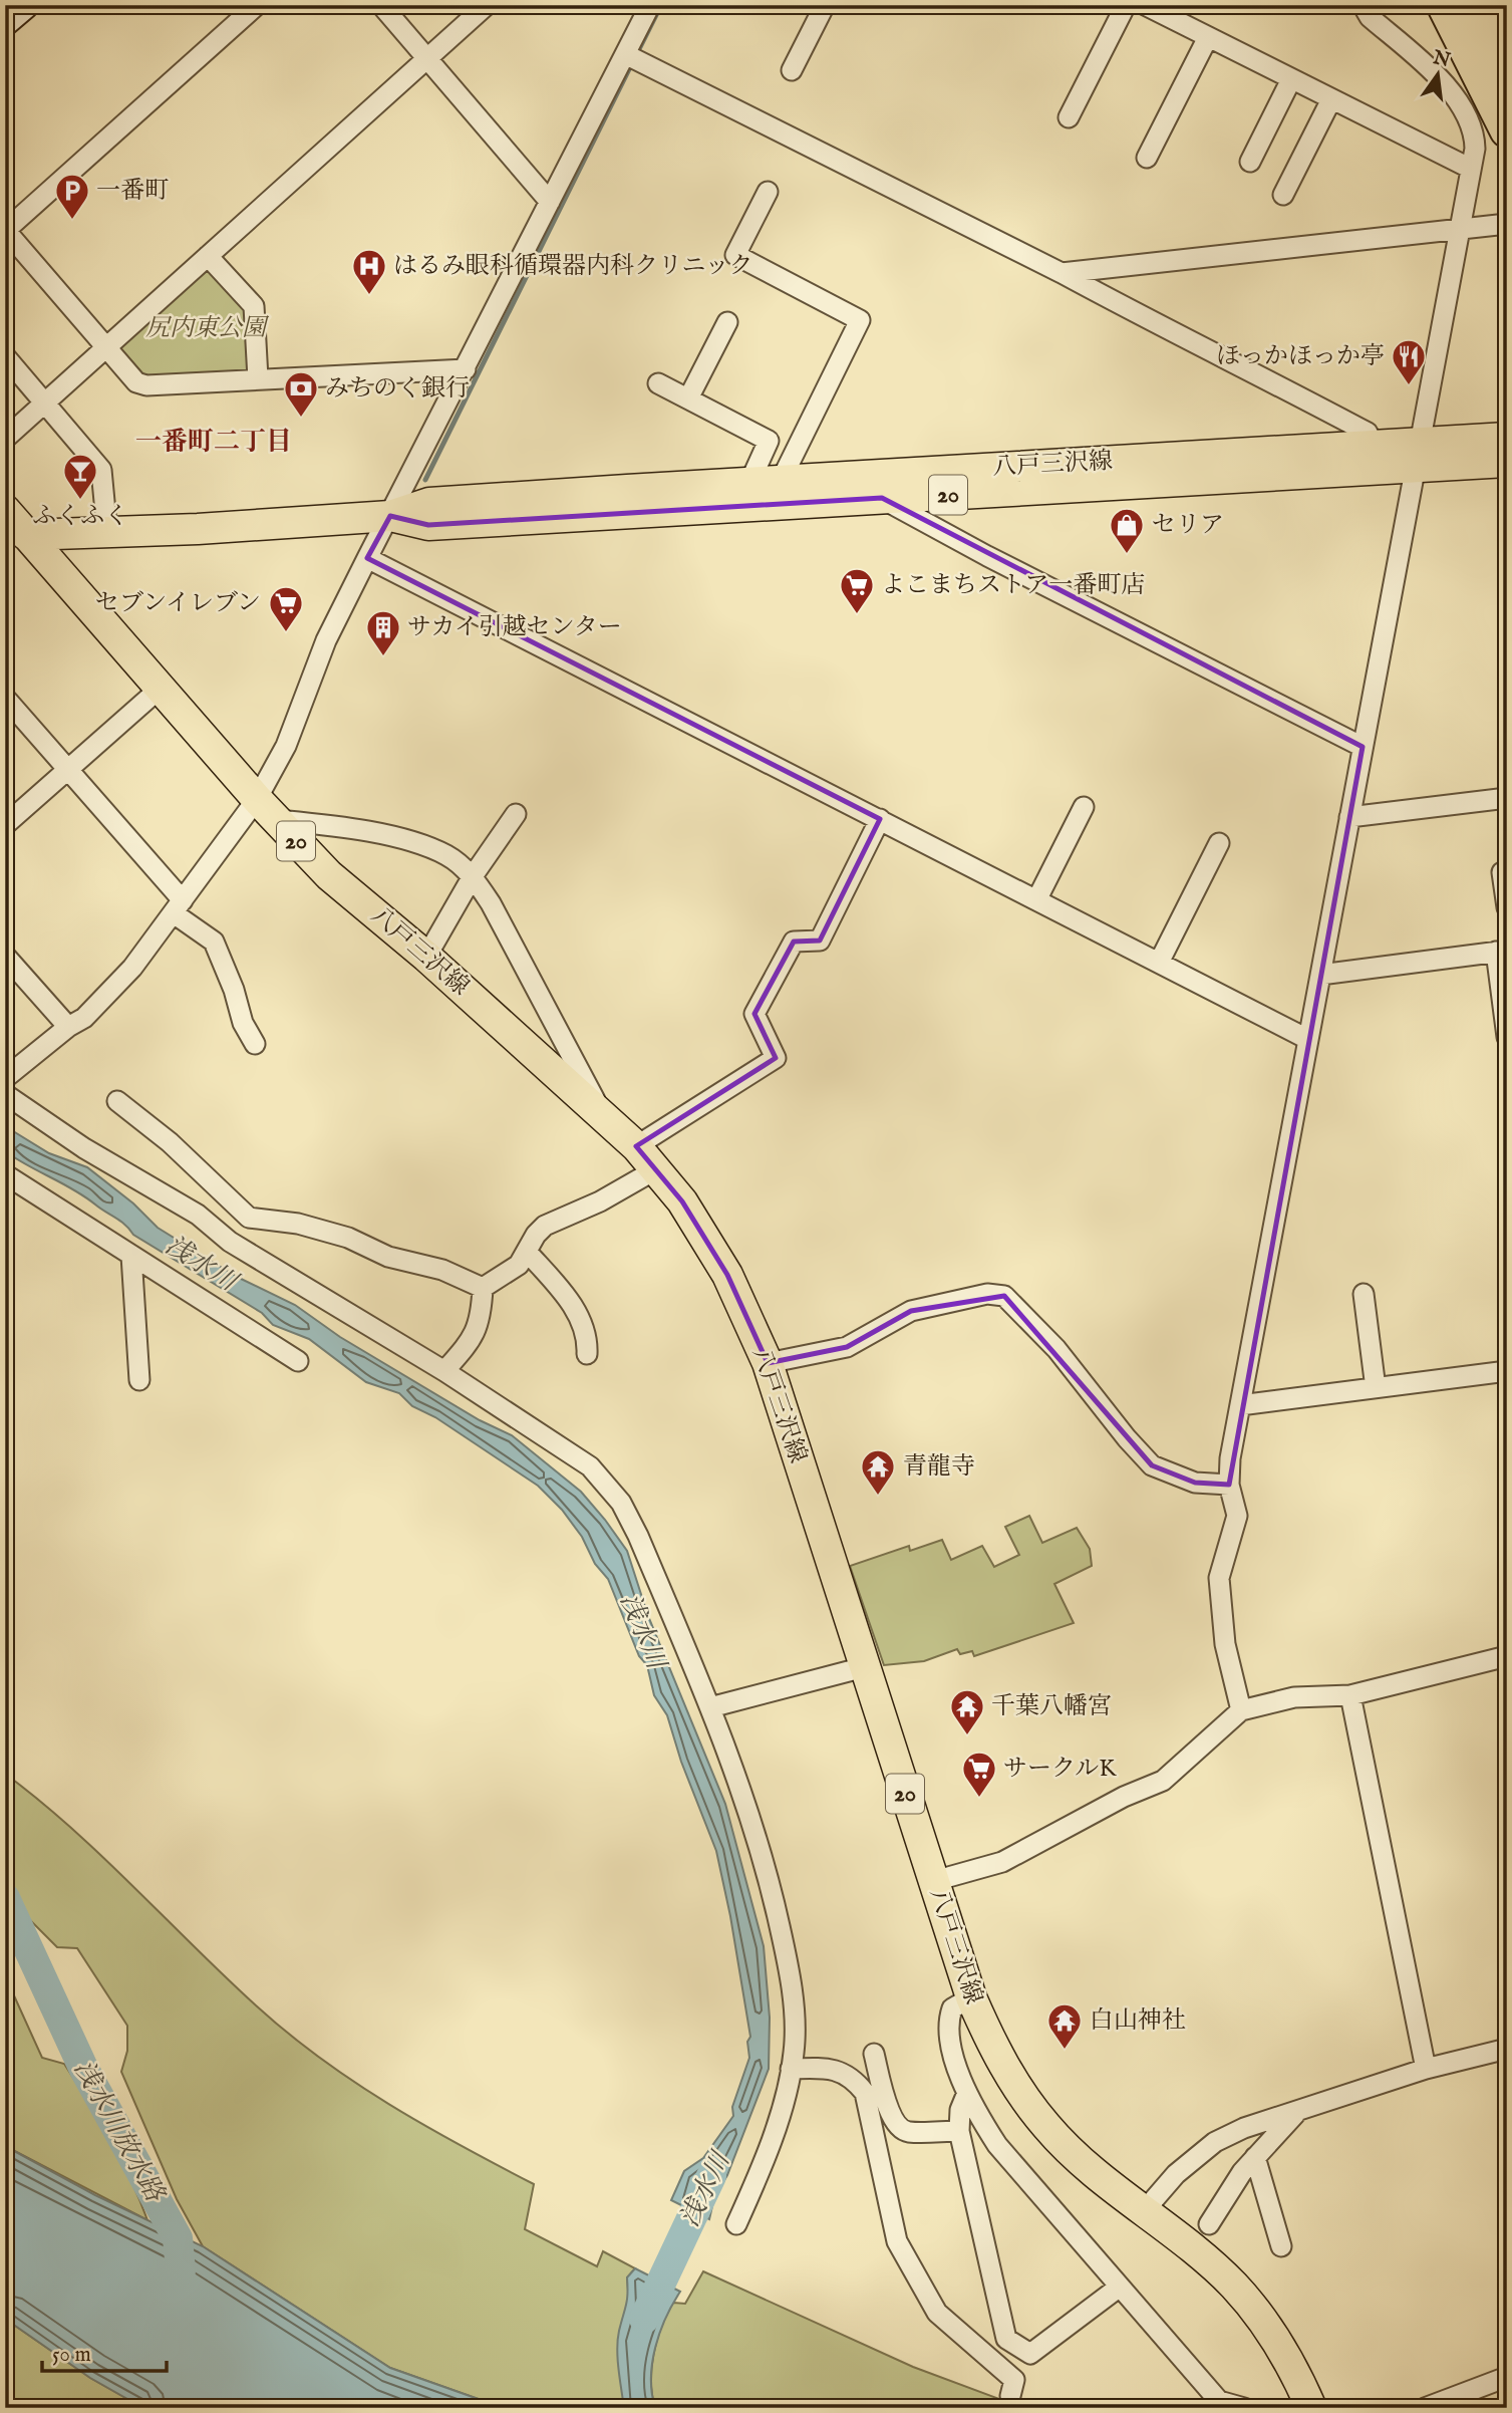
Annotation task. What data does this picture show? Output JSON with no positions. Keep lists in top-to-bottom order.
{
  "streets": {
    "main road": ["八戸三沢線", "20"]
  },
  "districts": ["一番町二丁目"],
  "water": ["浅水川", "浅水川放水路"],
  "parks": ["尻内東公園"],
  "places": {
    "parking": ["一番町"],
    "hospital": ["はるみ眼科循環器内科クリニック"],
    "restaurant": ["ほっかほっか亭"],
    "bank": ["みちのく銀行"],
    "bar": ["ふくふく"],
    "shop": ["セリア"],
    "supermarket": ["よこまちストア一番町店", "セブンイレブン", "サークルK"],
    "building": ["サカイ引越センター"],
    "temple": ["青龍寺", "千葉八幡宮", "白山神社"]
  },
  "scale_bar": "50 m",
  "north": "top"
}
